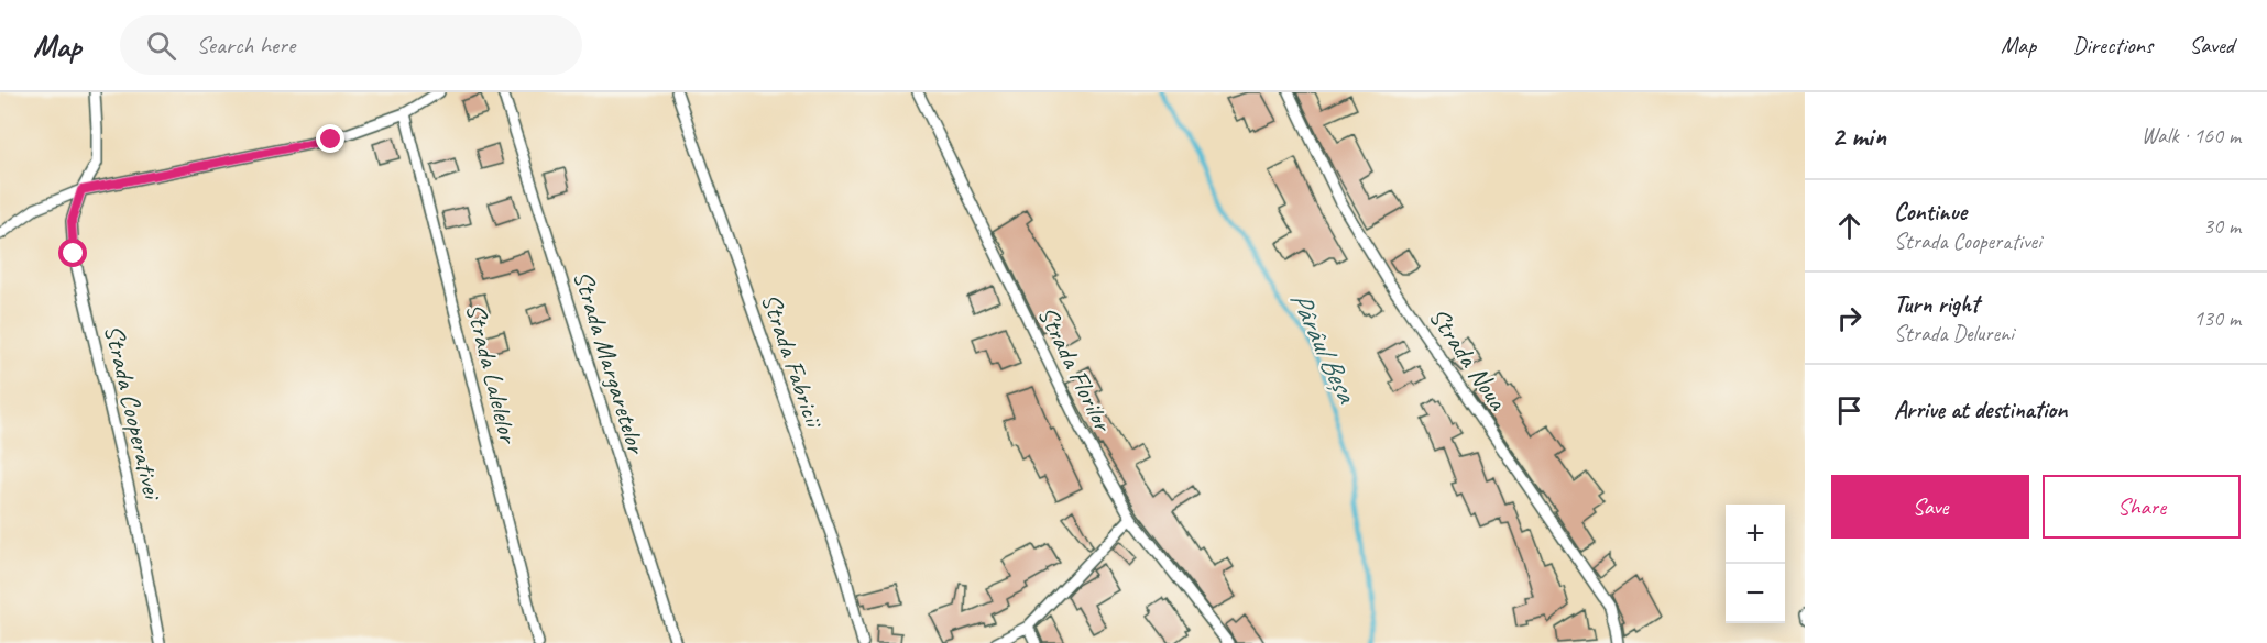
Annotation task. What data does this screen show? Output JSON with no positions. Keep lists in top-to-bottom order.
{
  "streets": {
    "street": [
      "Strada Noua",
      "Strada Fabricii",
      "Strada Margaretelor",
      "Strada Florilor",
      "Strada Lalelelor",
      "Strada Cooperativei"
    ]
  },
  "water": ["Pârâul Beșa"],
  "page": {
    "header": "Map",
    "search": "Search here",
    "nav": ["Map", "Directions", "Saved"],
    "heading": ["2 min", "Walk · 160 m"],
    "list": [
      ["Continue", "Strada Cooperativei", "30 m"],
      ["Turn right", "Strada Delureni", "130 m"],
      "Arrive at destination"
    ],
    "buttons": ["Save", "Share"],
    "map_buttons": ["+", "−"]
  }
}
